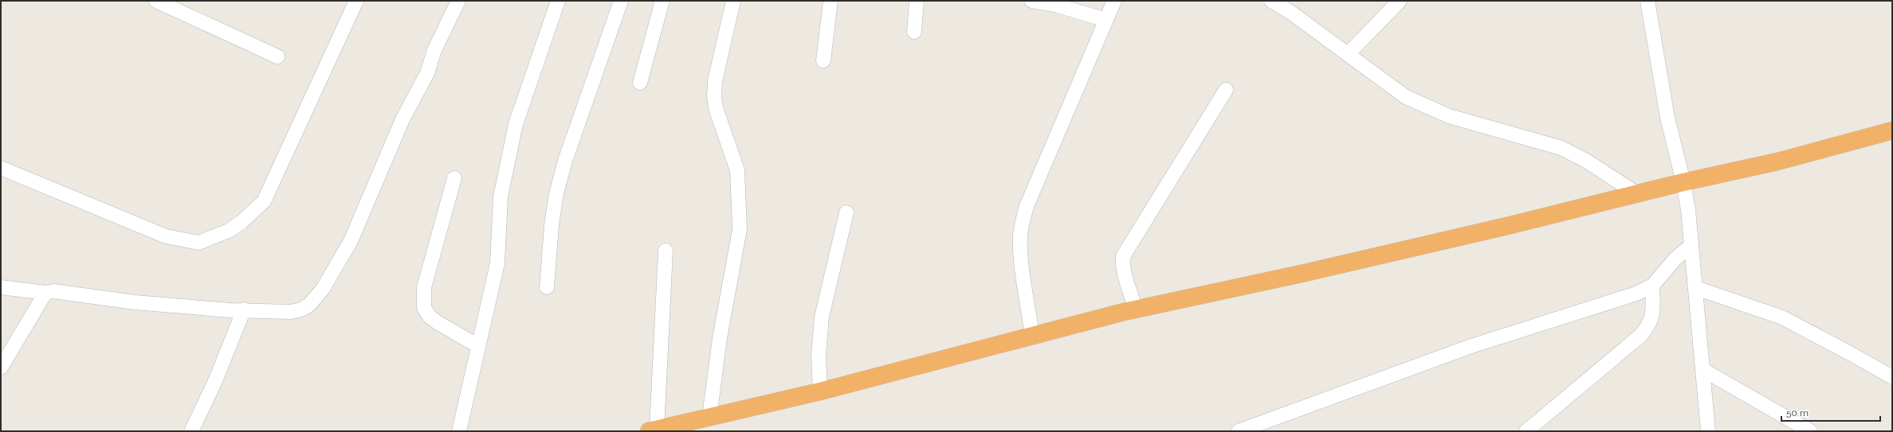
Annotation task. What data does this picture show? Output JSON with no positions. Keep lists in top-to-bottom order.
{
  "scale_bar": "50 m"
}
